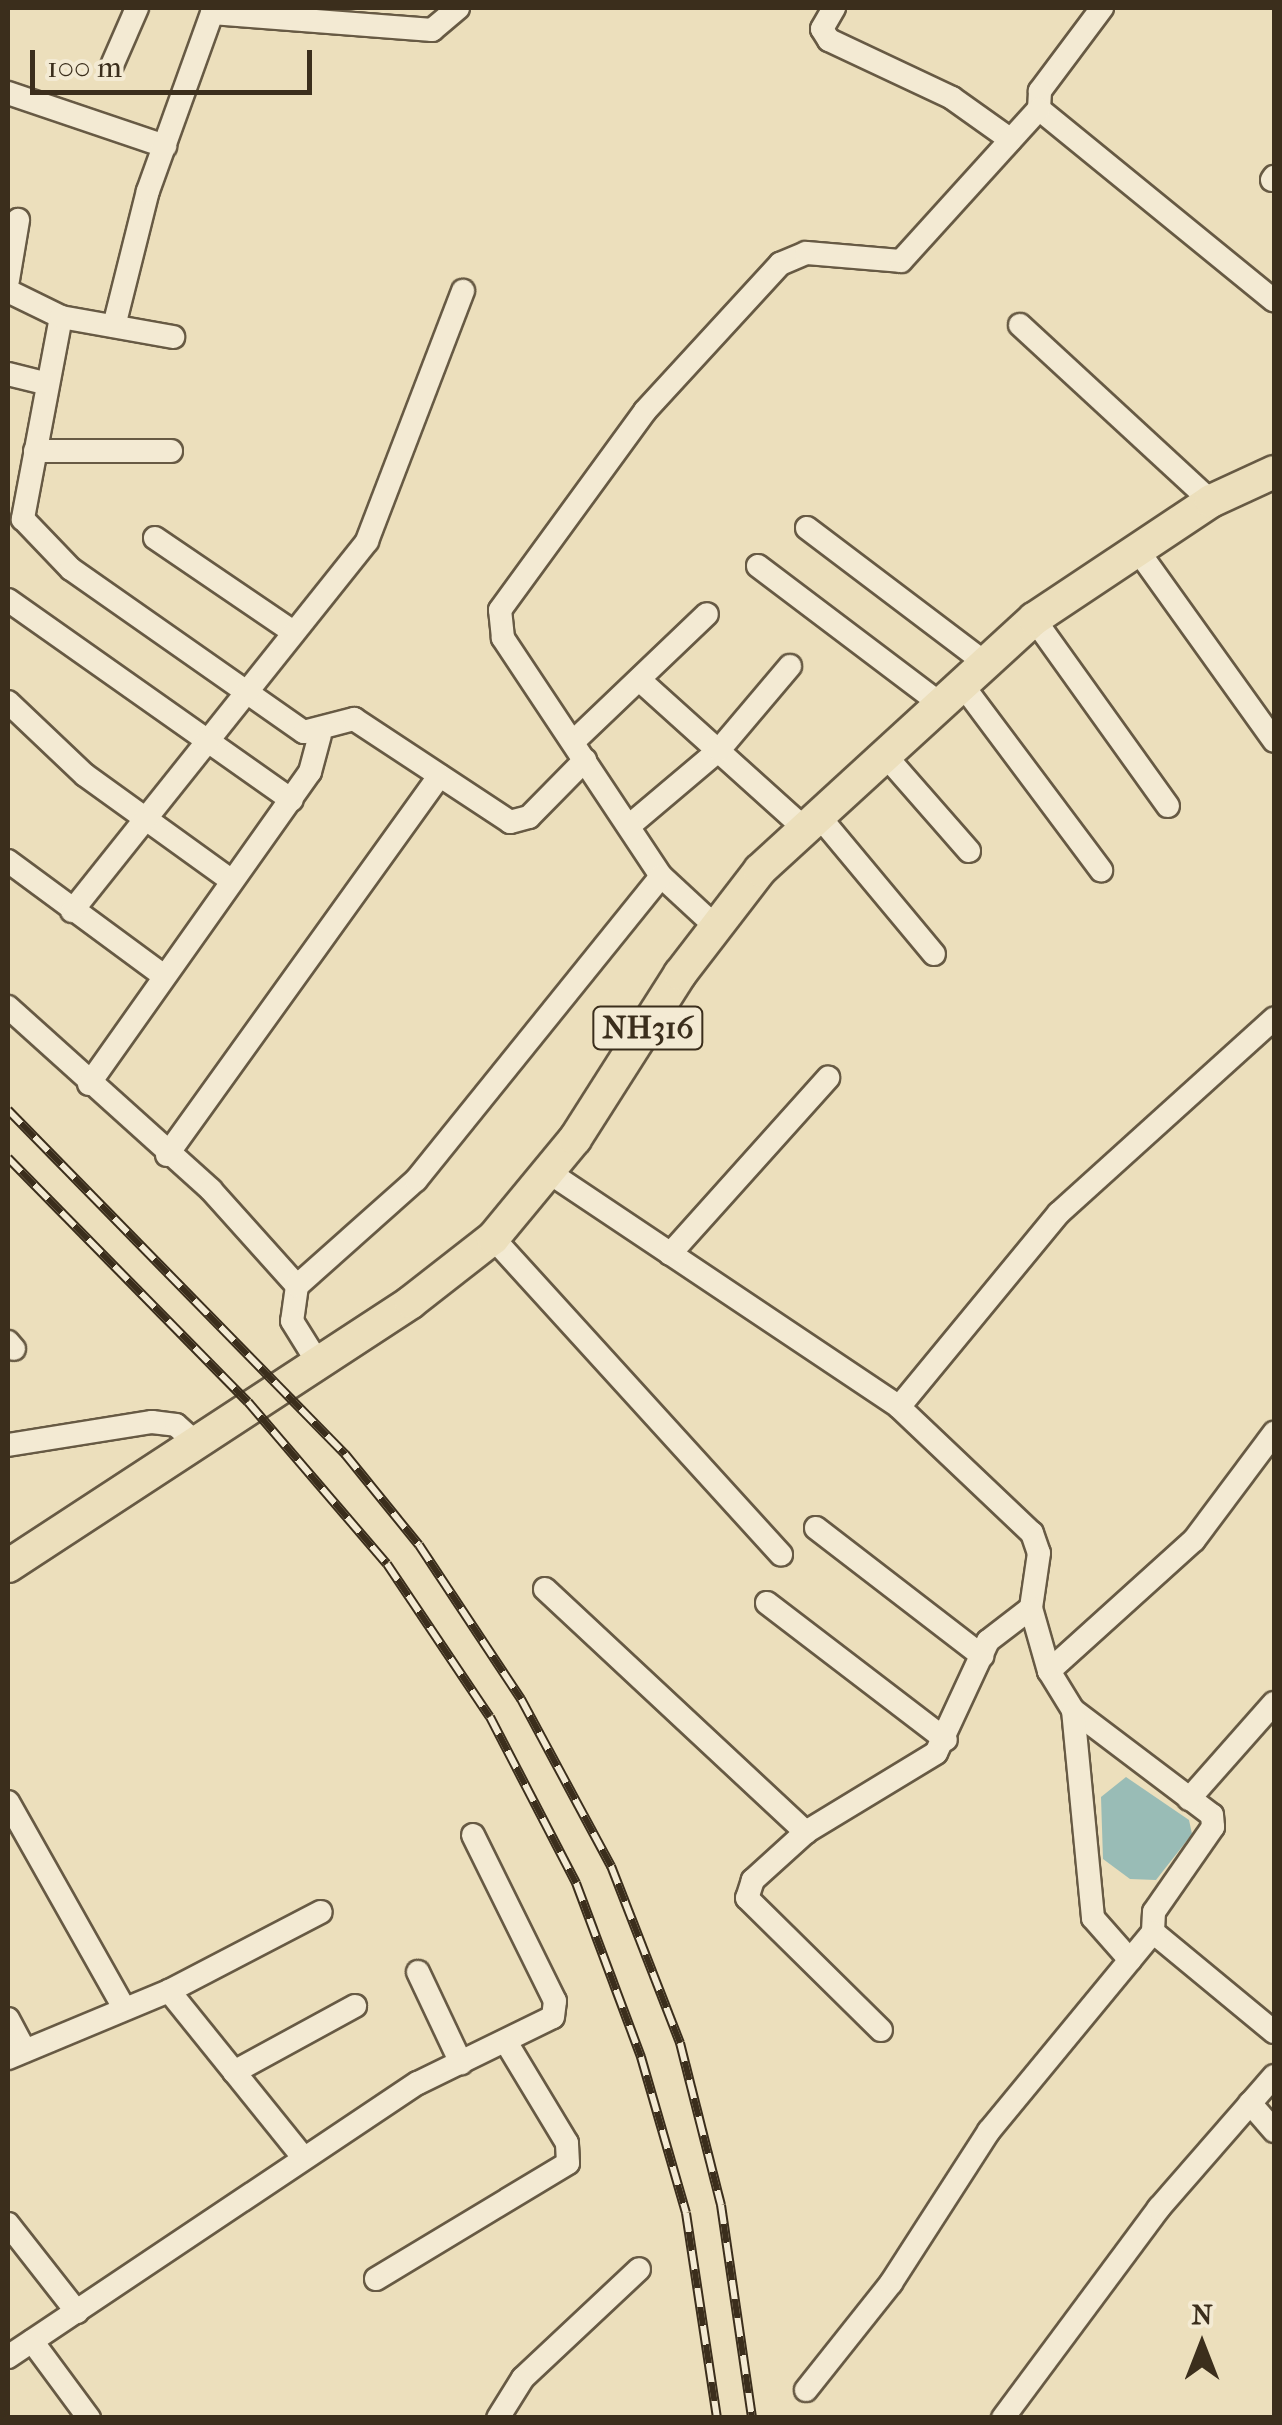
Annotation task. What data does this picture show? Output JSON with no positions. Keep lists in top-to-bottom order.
{
  "streets": {
    "highway": ["NH316"]
  },
  "scale_bar": "100 m",
  "north": "top"
}
